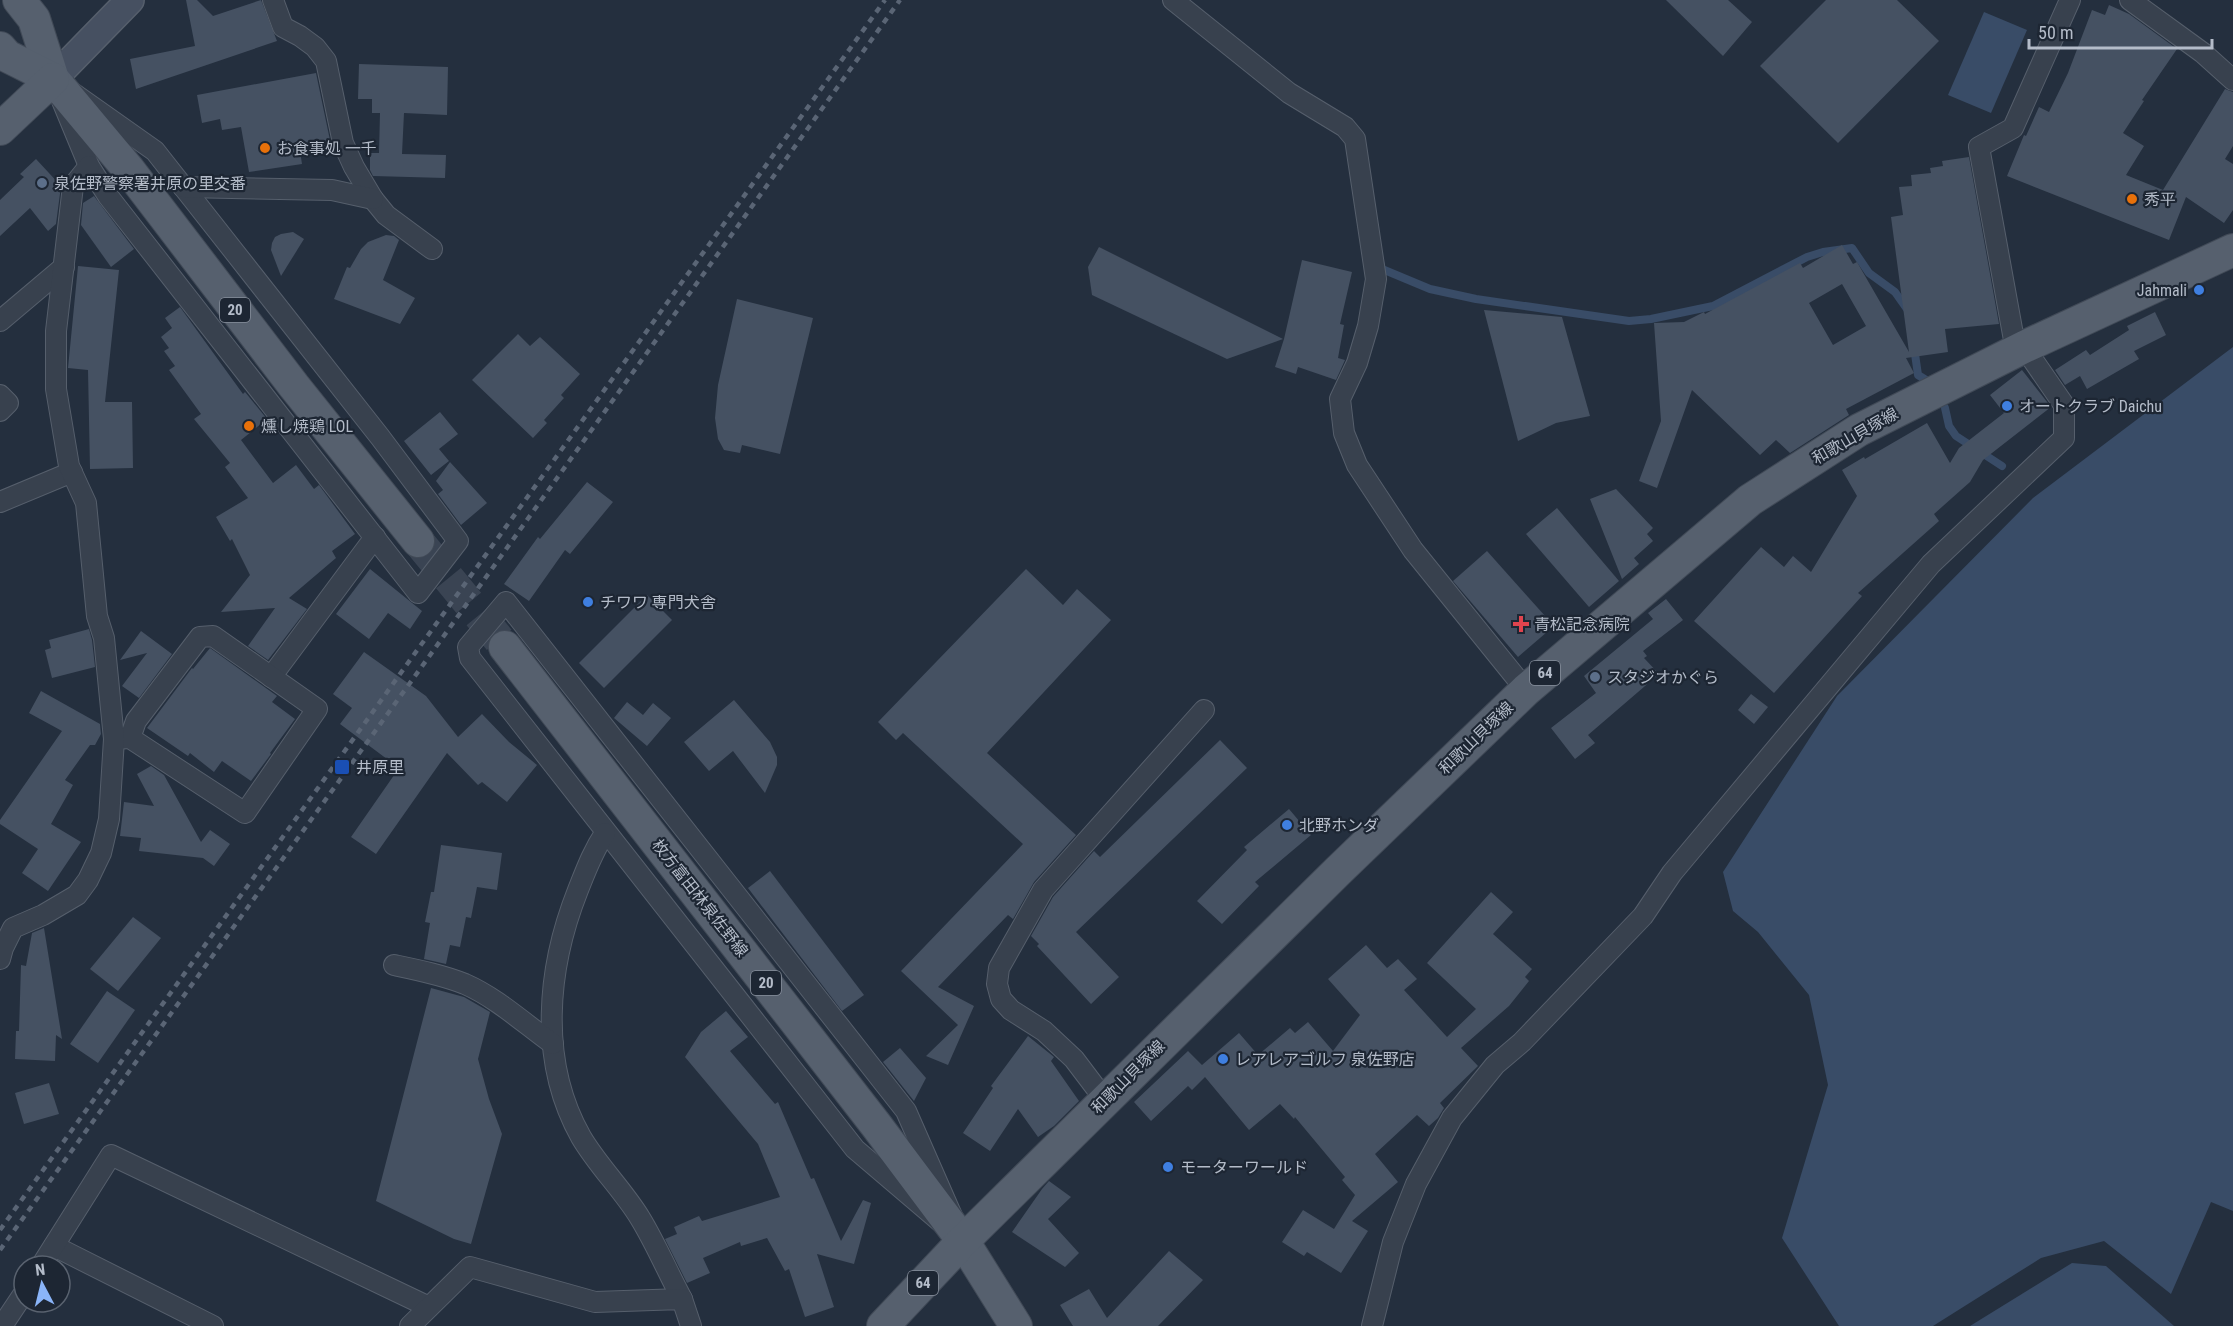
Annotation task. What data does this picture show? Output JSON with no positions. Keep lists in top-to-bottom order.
{
  "streets": {
    "main road": [
      "20",
      "和歌山貝塚線",
      "64",
      "枚方富田林泉佐野線"
    ]
  },
  "crossings": [
    ["和歌山貝塚線", "枚方富田林泉佐野線"]
  ],
  "places": {
    "other": [
      "お食事処 一千",
      "泉佐野警察署井原の里交番",
      "秀平",
      "Jahmali",
      "オートクラブ Daichu",
      "燻し焼鶏 LOL",
      "チワワ 専門犬舎",
      "スタジオかぐら",
      "北野ホンダ",
      "レアレアゴルフ 泉佐野店",
      "モーターワールド"
    ],
    "health": ["青松記念病院"],
    "transit": ["井原里"]
  },
  "scale_bar": "50 m",
  "north": "top"
}
